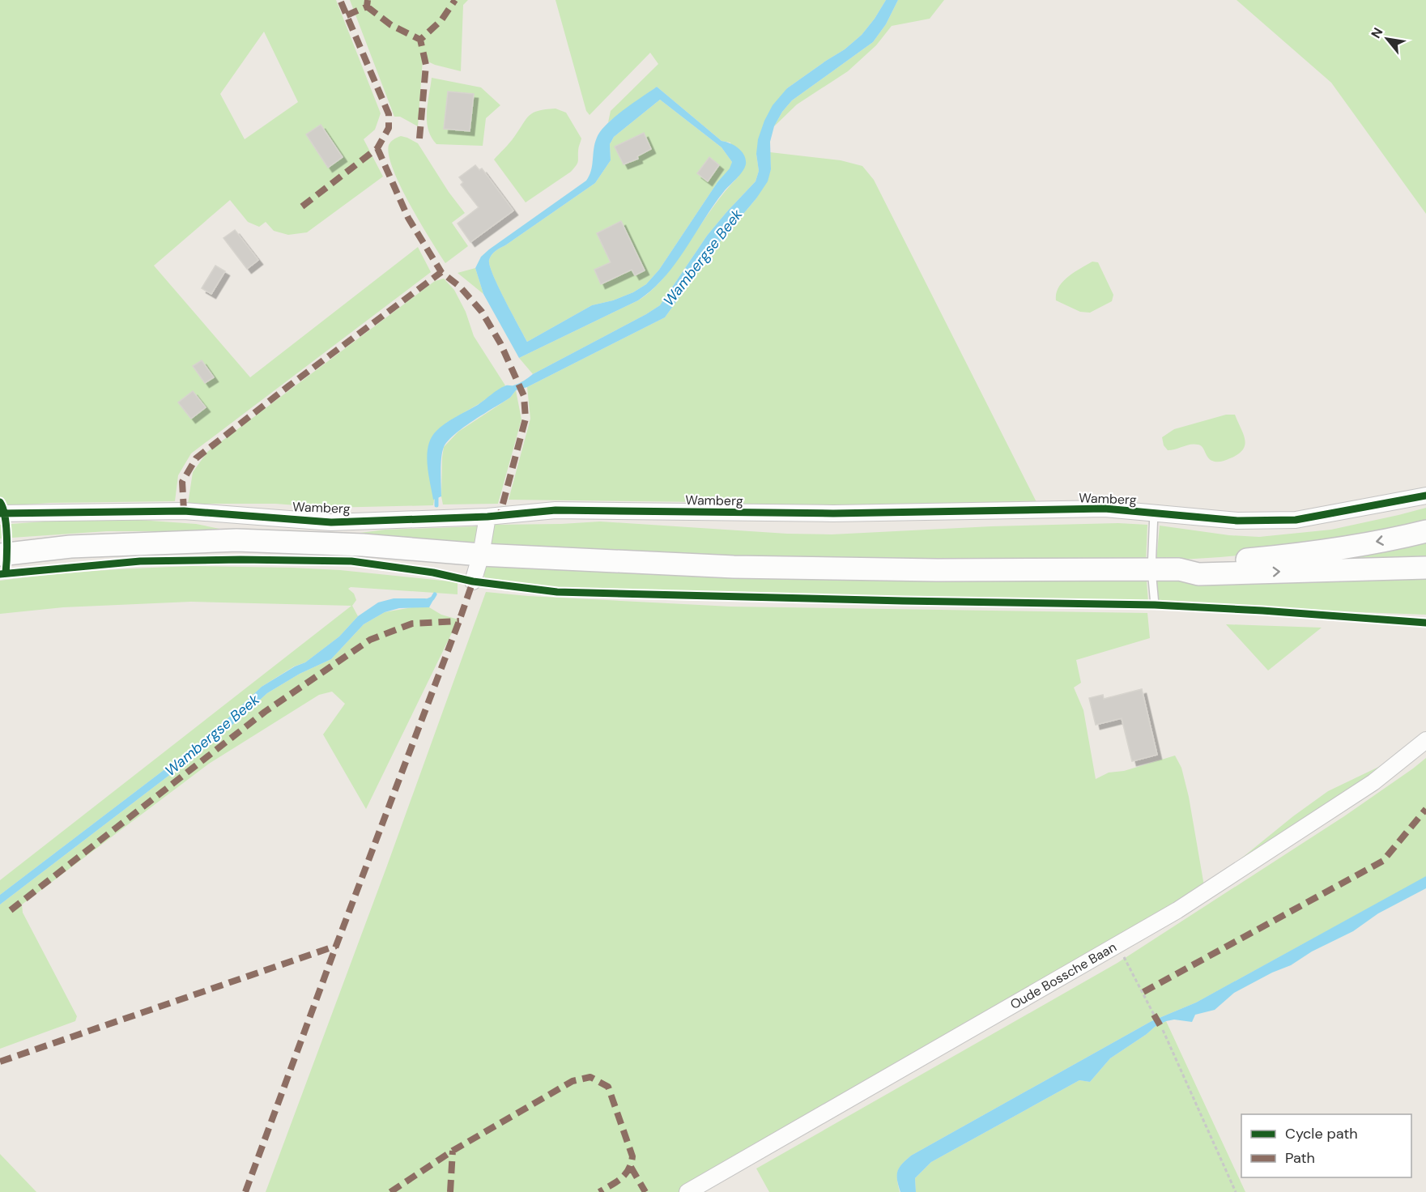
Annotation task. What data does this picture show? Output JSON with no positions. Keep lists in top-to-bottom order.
{
  "streets": {
    "street": ["Wamberg", "Oude Bossche Baan"]
  },
  "water": ["Wambergse Beek"],
  "legend": ["Cycle path", "Path"],
  "north": "top left"
}
